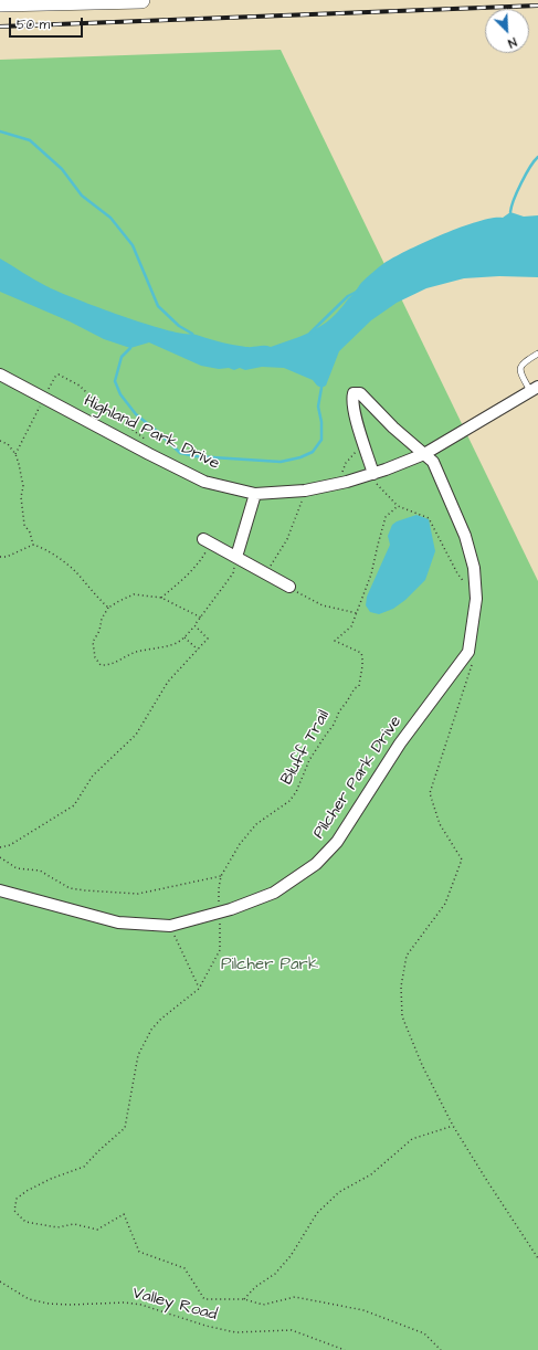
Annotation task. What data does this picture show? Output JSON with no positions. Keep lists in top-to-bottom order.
{
  "streets": {
    "street": ["Highland Park Drive", "Pilcher Park Drive"],
    "path": ["Bluff Trail", "Valley Road"]
  },
  "crossings": [
    ["Highland Park Drive", "Pilcher Park Drive"],
    ["Bluff Trail", "Pilcher Park Drive"]
  ],
  "parks": ["Pilcher Park"],
  "scale_bar": "50 m",
  "north": "bottom right"
}
